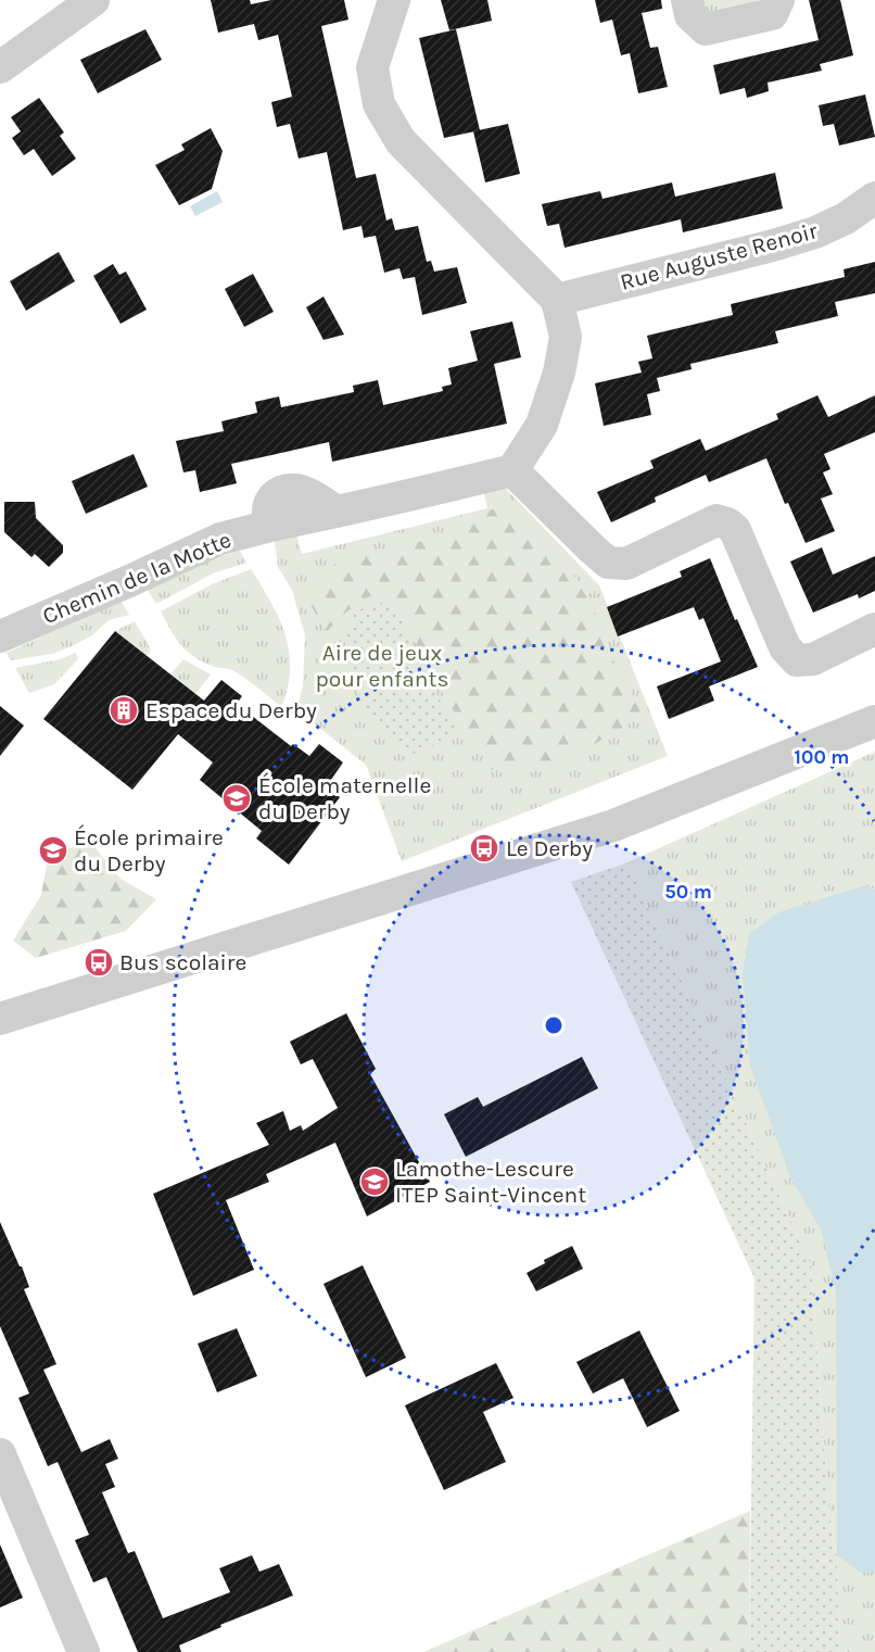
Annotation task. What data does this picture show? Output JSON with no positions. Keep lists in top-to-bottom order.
{
  "streets": {
    "street": ["Rue Auguste Renoir", "Chemin de la Motte"]
  },
  "parks": ["Aire de jeux pour enfants"],
  "places": {
    "building": ["Espace du Derby"],
    "school or university": ["École maternelle du Derby", "École primaire du Derby", "Lamothe-Lescure ITEP Saint-Vincent"],
    "bus stop": ["Le Derby", "Bus scolaire"]
  },
  "rings": ["100 m", "50 m"]
}
